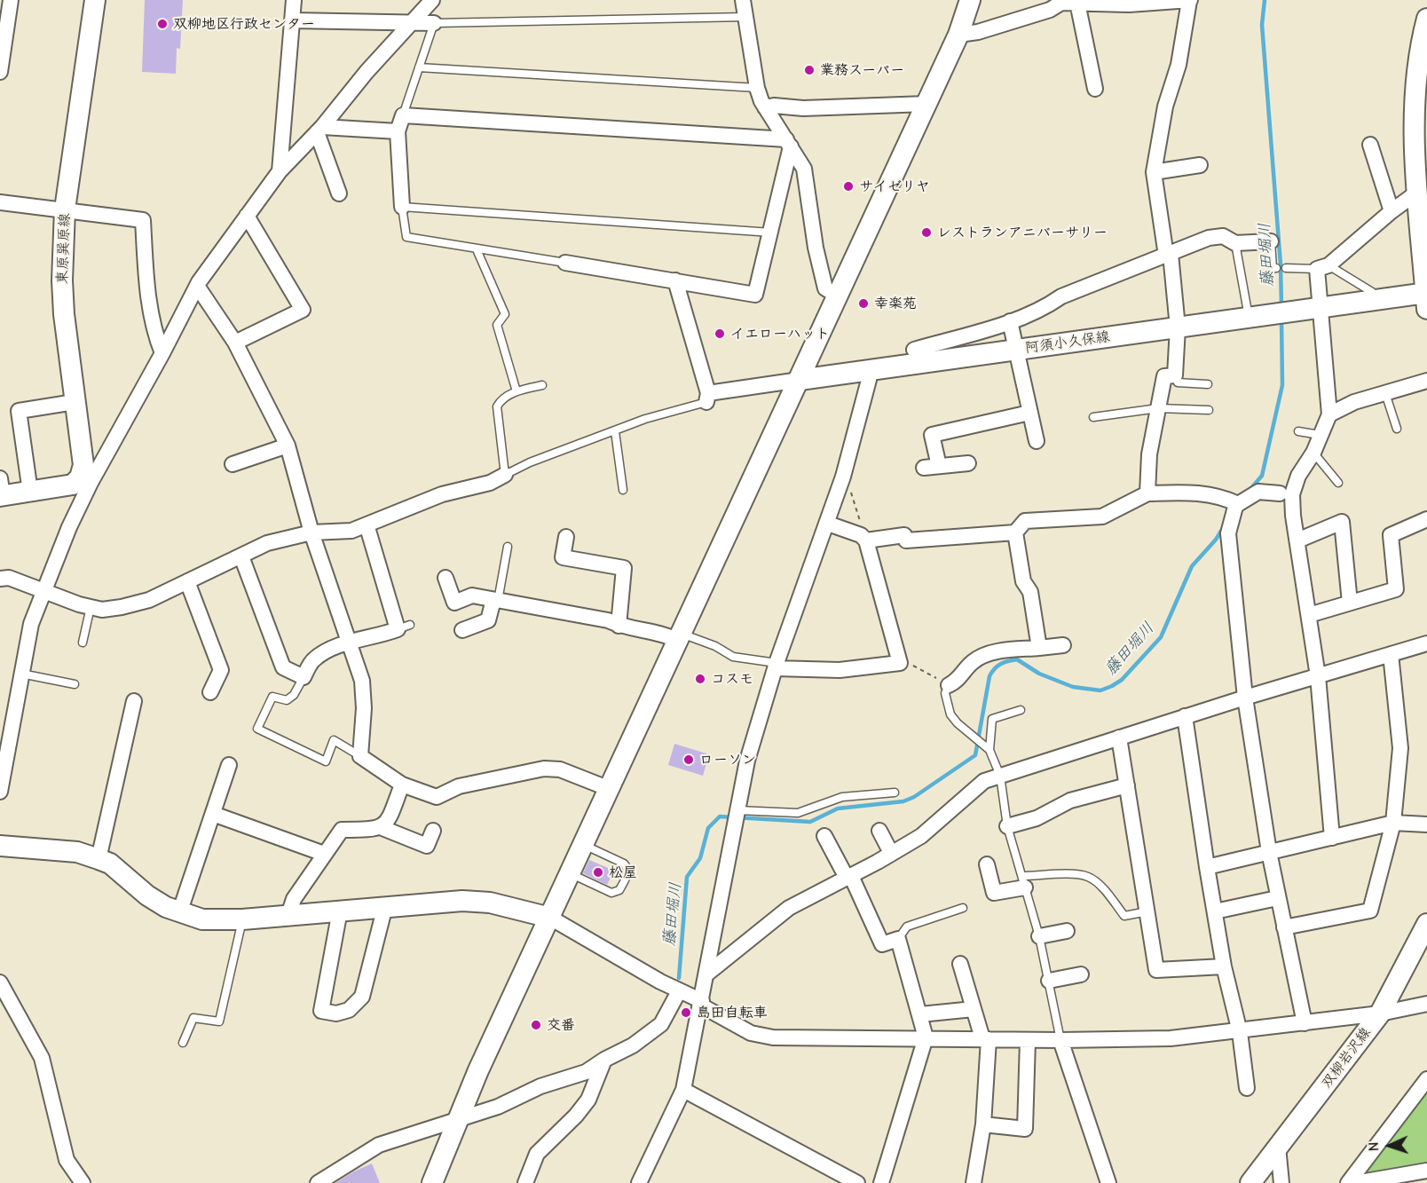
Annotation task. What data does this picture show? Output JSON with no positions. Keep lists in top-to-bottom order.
{
  "streets": {
    "street": ["東原巽原線", "阿須小久保線", "双柳岩沢線"]
  },
  "water": ["藤田堀川"],
  "places": [
    "双柳地区行政センター",
    "業務スーパー",
    "サイゼリヤ",
    "レストランアニバーサリー",
    "幸楽苑",
    "イエローハット",
    "コスモ",
    "ローソン",
    "松屋",
    "島田自転車",
    "交番"
  ],
  "north": "left"
}
